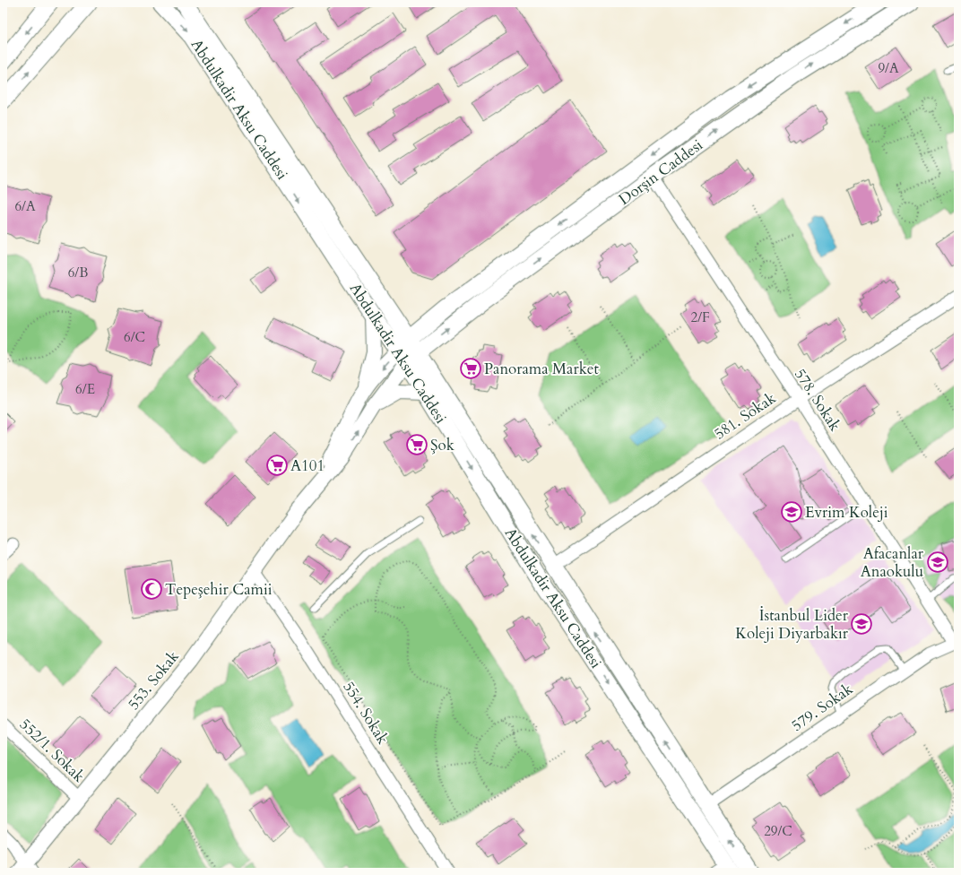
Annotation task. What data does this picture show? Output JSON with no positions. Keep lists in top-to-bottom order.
{
  "streets": {
    "main road": ["Abdulkadir Aksu Caddesi", "Dorşin Caddesi"],
    "street": [
      "578. Sokak",
      "581. Sokak",
      "553. Sokak",
      "579. Sokak",
      "554. Sokak",
      "552/1. Sokak"
    ]
  },
  "crossings": [
    ["Abdulkadir Aksu Caddesi", "Dorşin Caddesi"],
    ["Abdulkadir Aksu Caddesi", "581. Sokak"],
    ["Abdulkadir Aksu Caddesi", "579. Sokak"],
    ["Dorşin Caddesi", "578. Sokak"],
    ["578. Sokak", "581. Sokak"],
    ["578. Sokak", "579. Sokak"],
    ["553. Sokak", "554. Sokak"],
    ["553. Sokak", "552/1. Sokak"]
  ],
  "places": {
    "supermarket": ["Panorama Market", "Şok", "A101"],
    "school or university": ["Evrim Koleji", "Afacanlar Anaokulu", "İstanbul Lider Koleji Diyarbakır"],
    "mosque": ["Tepeşehir Camii"]
  },
  "house_numbers": [
    "9/A",
    "6/A",
    "6/B",
    "2/F",
    "6/C",
    "6/E",
    "29/C"
  ]
}
